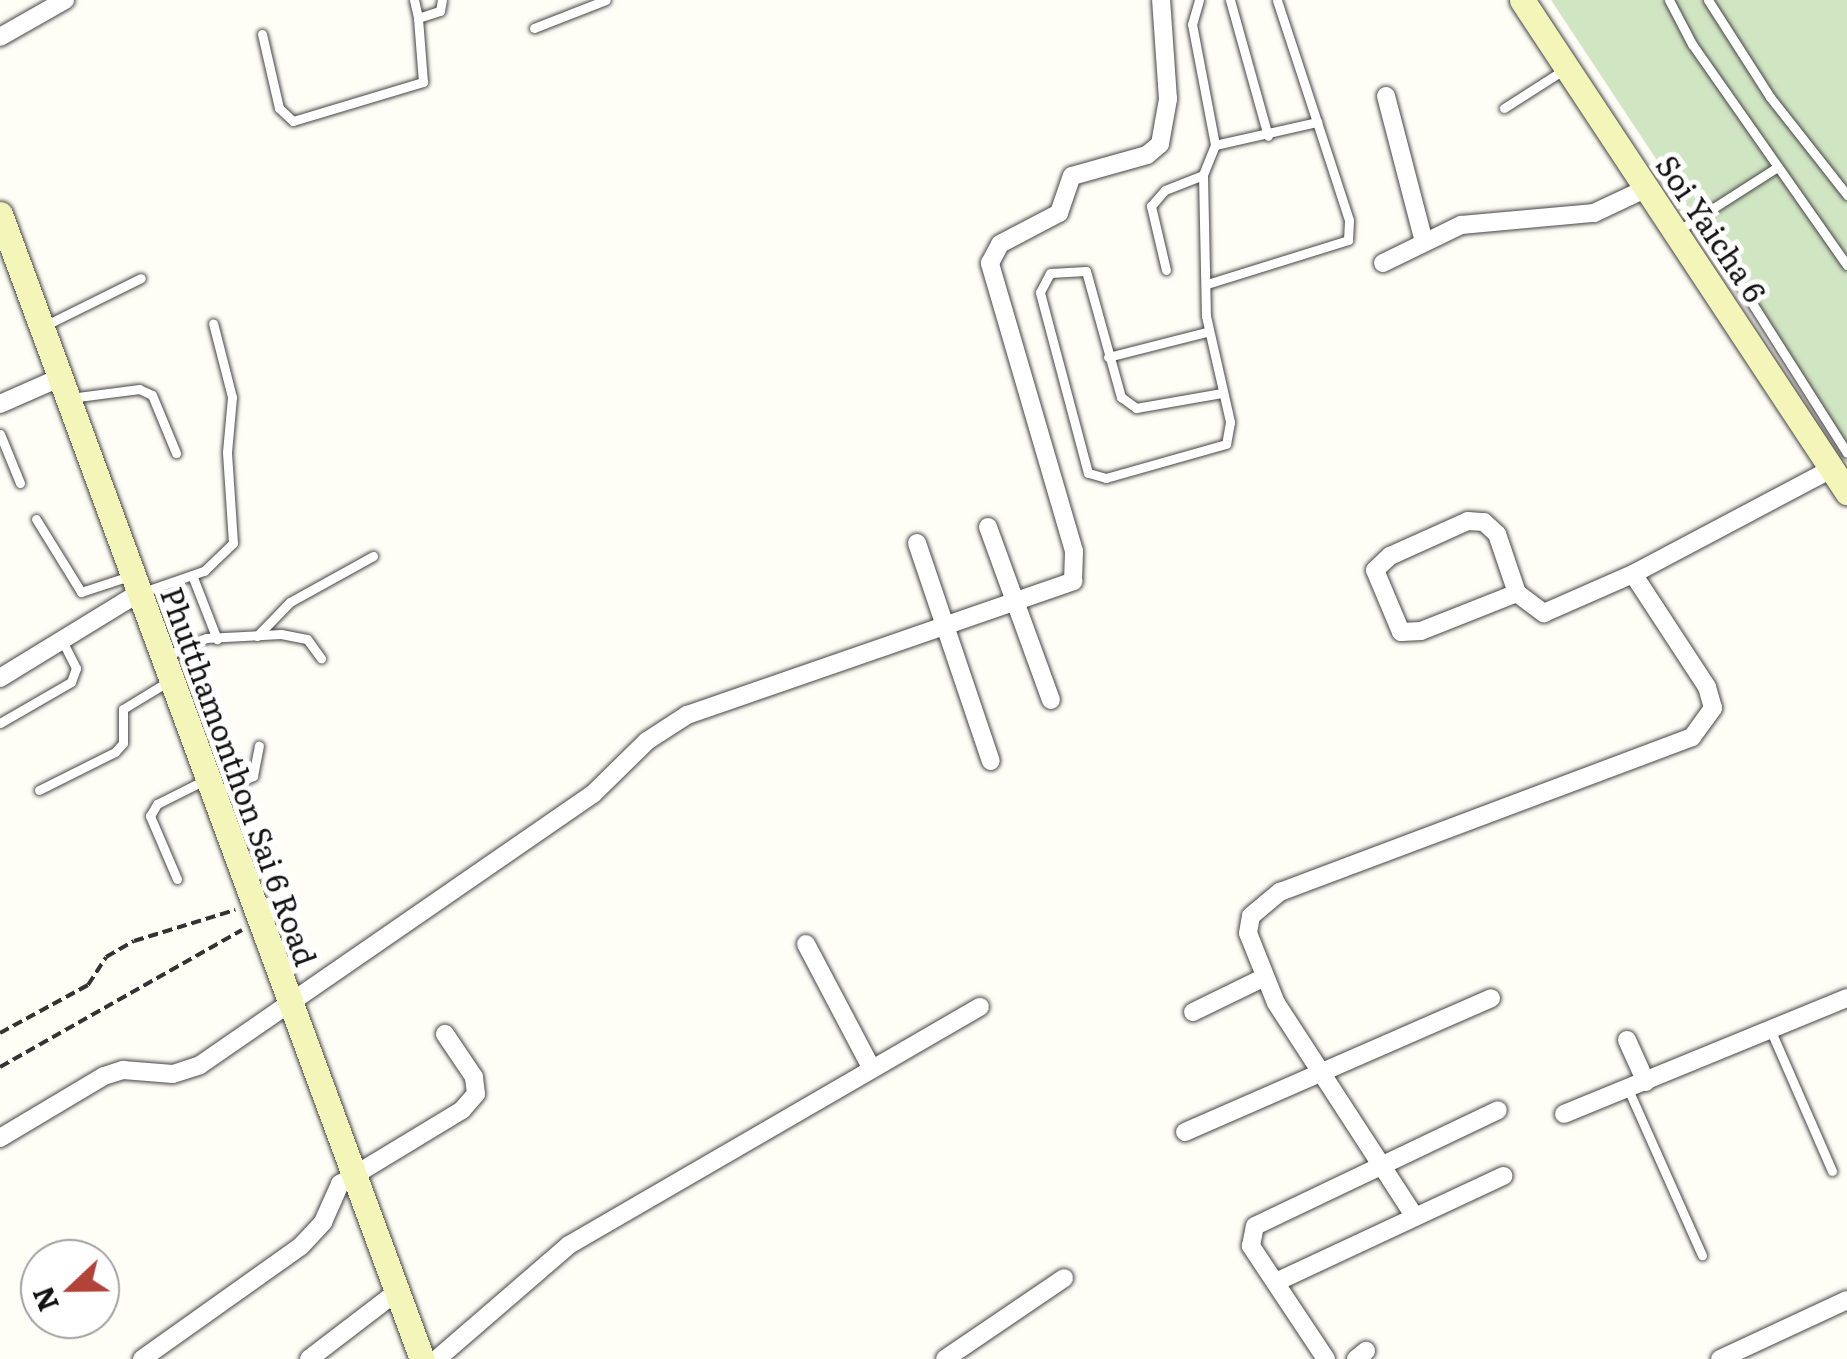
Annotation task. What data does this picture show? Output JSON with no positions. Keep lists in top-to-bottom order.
{
  "streets": {
    "main road": ["Soi Yaicha 6", "Phutthamonthon Sai 6 Road"]
  },
  "north": "left"
}
